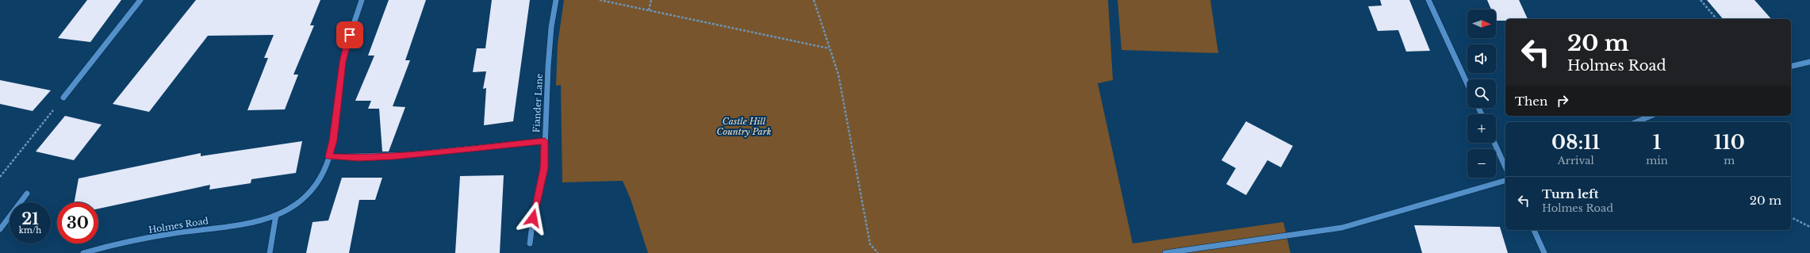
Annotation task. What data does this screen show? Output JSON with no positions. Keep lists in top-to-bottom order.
{
  "streets": {
    "street": ["Fiander Lane", "Holmes Road"]
  },
  "parks": ["Castle Hill Country Park"],
  "north": "right",
  "page": {
    "map_buttons": ["+", "−"],
    "turn": ["20 m", "Holmes Road"],
    "then": "Then",
    "eta": [
      "08:11",
      "Arrival",
      "1",
      "min",
      "110",
      "m"
    ],
    "list": [
      {
        "name": "Turn left",
        "note": "Holmes Road",
        "value": "20 m"
      }
    ],
    "speed": "21 km/h",
    "limit": "30"
  }
}
